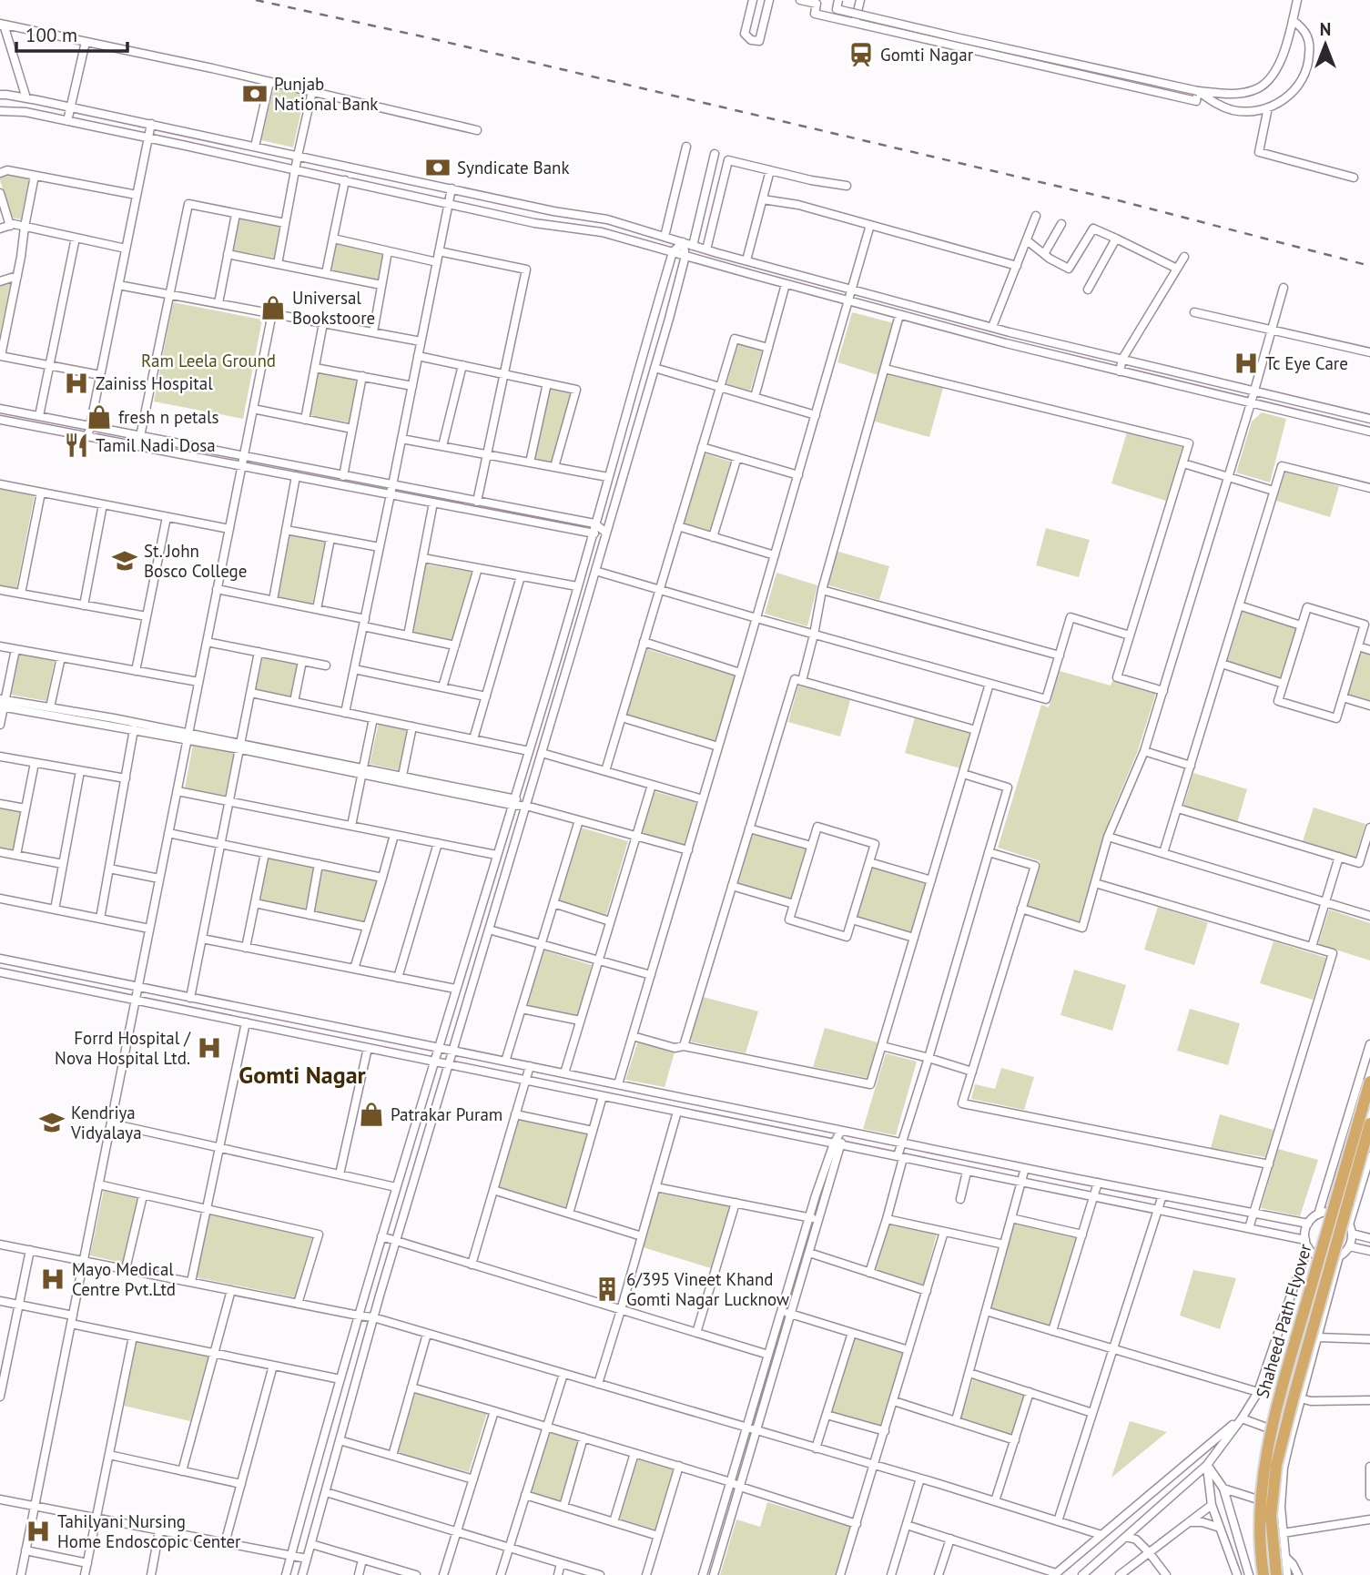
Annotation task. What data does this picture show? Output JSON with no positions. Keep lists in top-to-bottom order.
{
  "streets": {
    "highway": ["Shaheed Path Flyover"]
  },
  "districts": ["Gomti Nagar"],
  "parks": ["Ram Leela Ground"],
  "places": {
    "station": ["Gomti Nagar"],
    "bank": ["Punjab National Bank", "Syndicate Bank"],
    "shop": ["Universal Bookstoore", "fresh n petals", "Patrakar Puram"],
    "hospital": [
      "Tc Eye Care",
      "Zainiss Hospital",
      "Forrd Hospital / Nova Hospital Ltd.",
      "Mayo Medical Centre Pvt.Ltd",
      "Tahilyani Nursing Home Endoscopic Center"
    ],
    "restaurant": ["Tamil Nadi Dosa"],
    "school or university": ["St. John Bosco College", "Kendriya Vidyalaya"],
    "building": ["6/395 Vineet Khand Gomti Nagar Lucknow"]
  },
  "scale_bar": "100 m",
  "north": "top"
}
